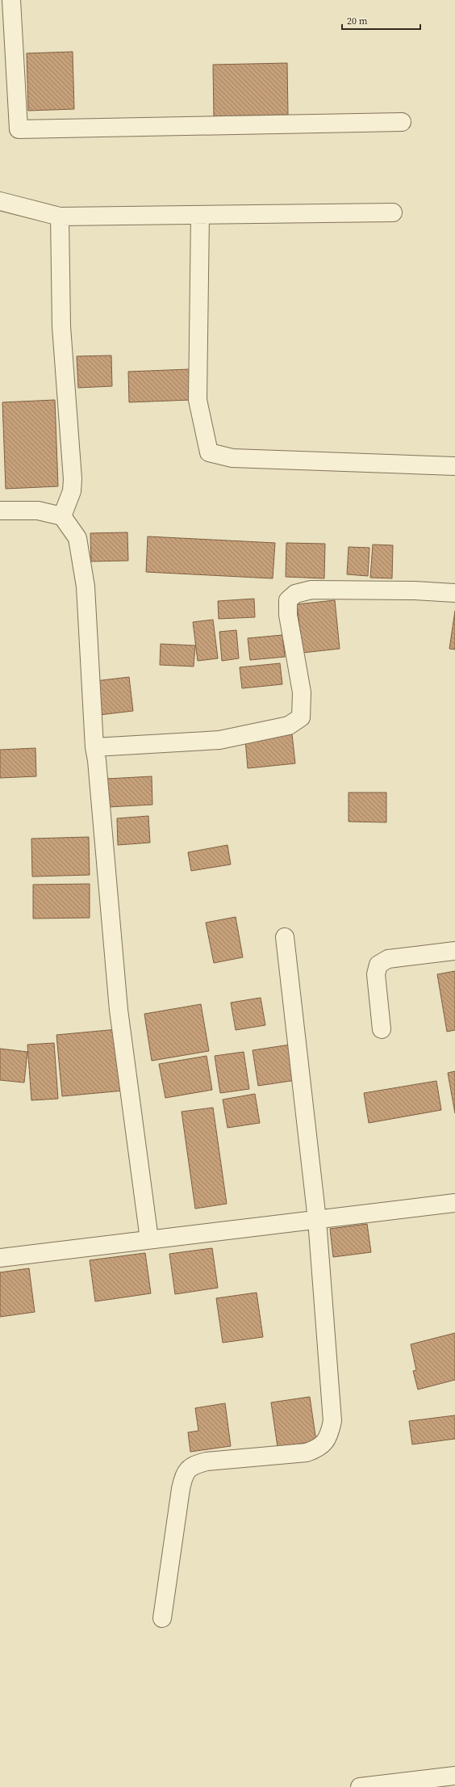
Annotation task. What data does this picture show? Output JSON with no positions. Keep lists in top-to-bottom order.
{
  "scale_bar": "20 m"
}
